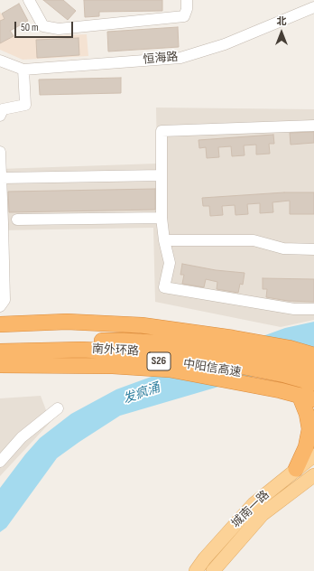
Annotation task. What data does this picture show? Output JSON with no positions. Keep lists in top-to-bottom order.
{
  "streets": {
    "highway": ["南外环路", "S26", "中阳信高速"],
    "main road": ["城南一路"],
    "street": ["恒海路"]
  },
  "water": ["发疯涌"],
  "scale_bar": "50 m",
  "north": "top"
}
